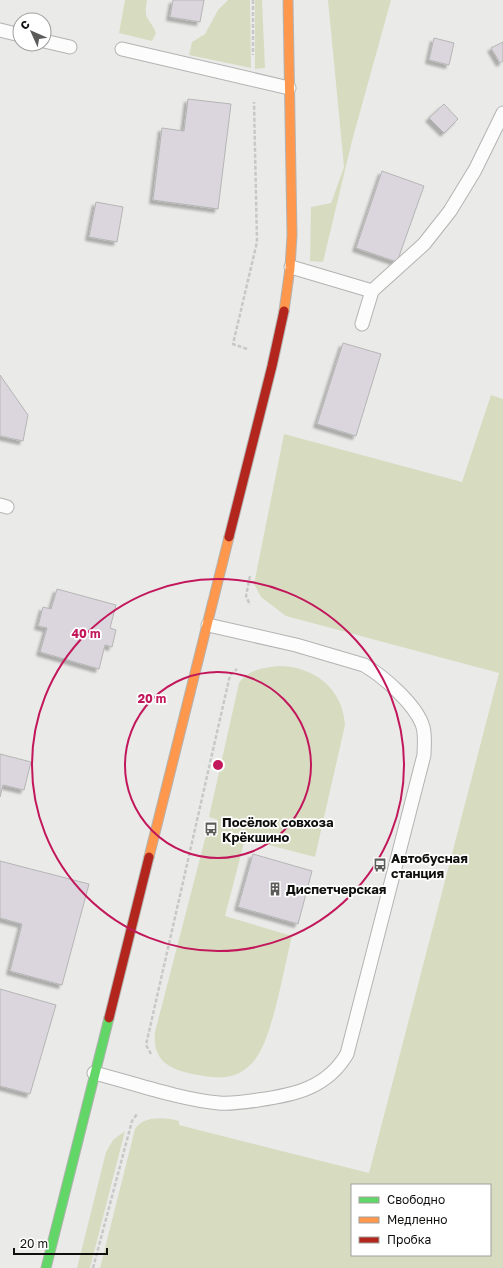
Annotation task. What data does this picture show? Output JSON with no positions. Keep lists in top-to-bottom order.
{
  "places": {
    "bus stop": ["Посёлок совхоза Крёкшино", "Автобусная станция"],
    "building": ["Диспетчерская"]
  },
  "legend": ["Свободно", "Медленно", "Пробка"],
  "scale_bar": "20 m",
  "north": "top left",
  "rings": ["40 m", "20 m"]
}
